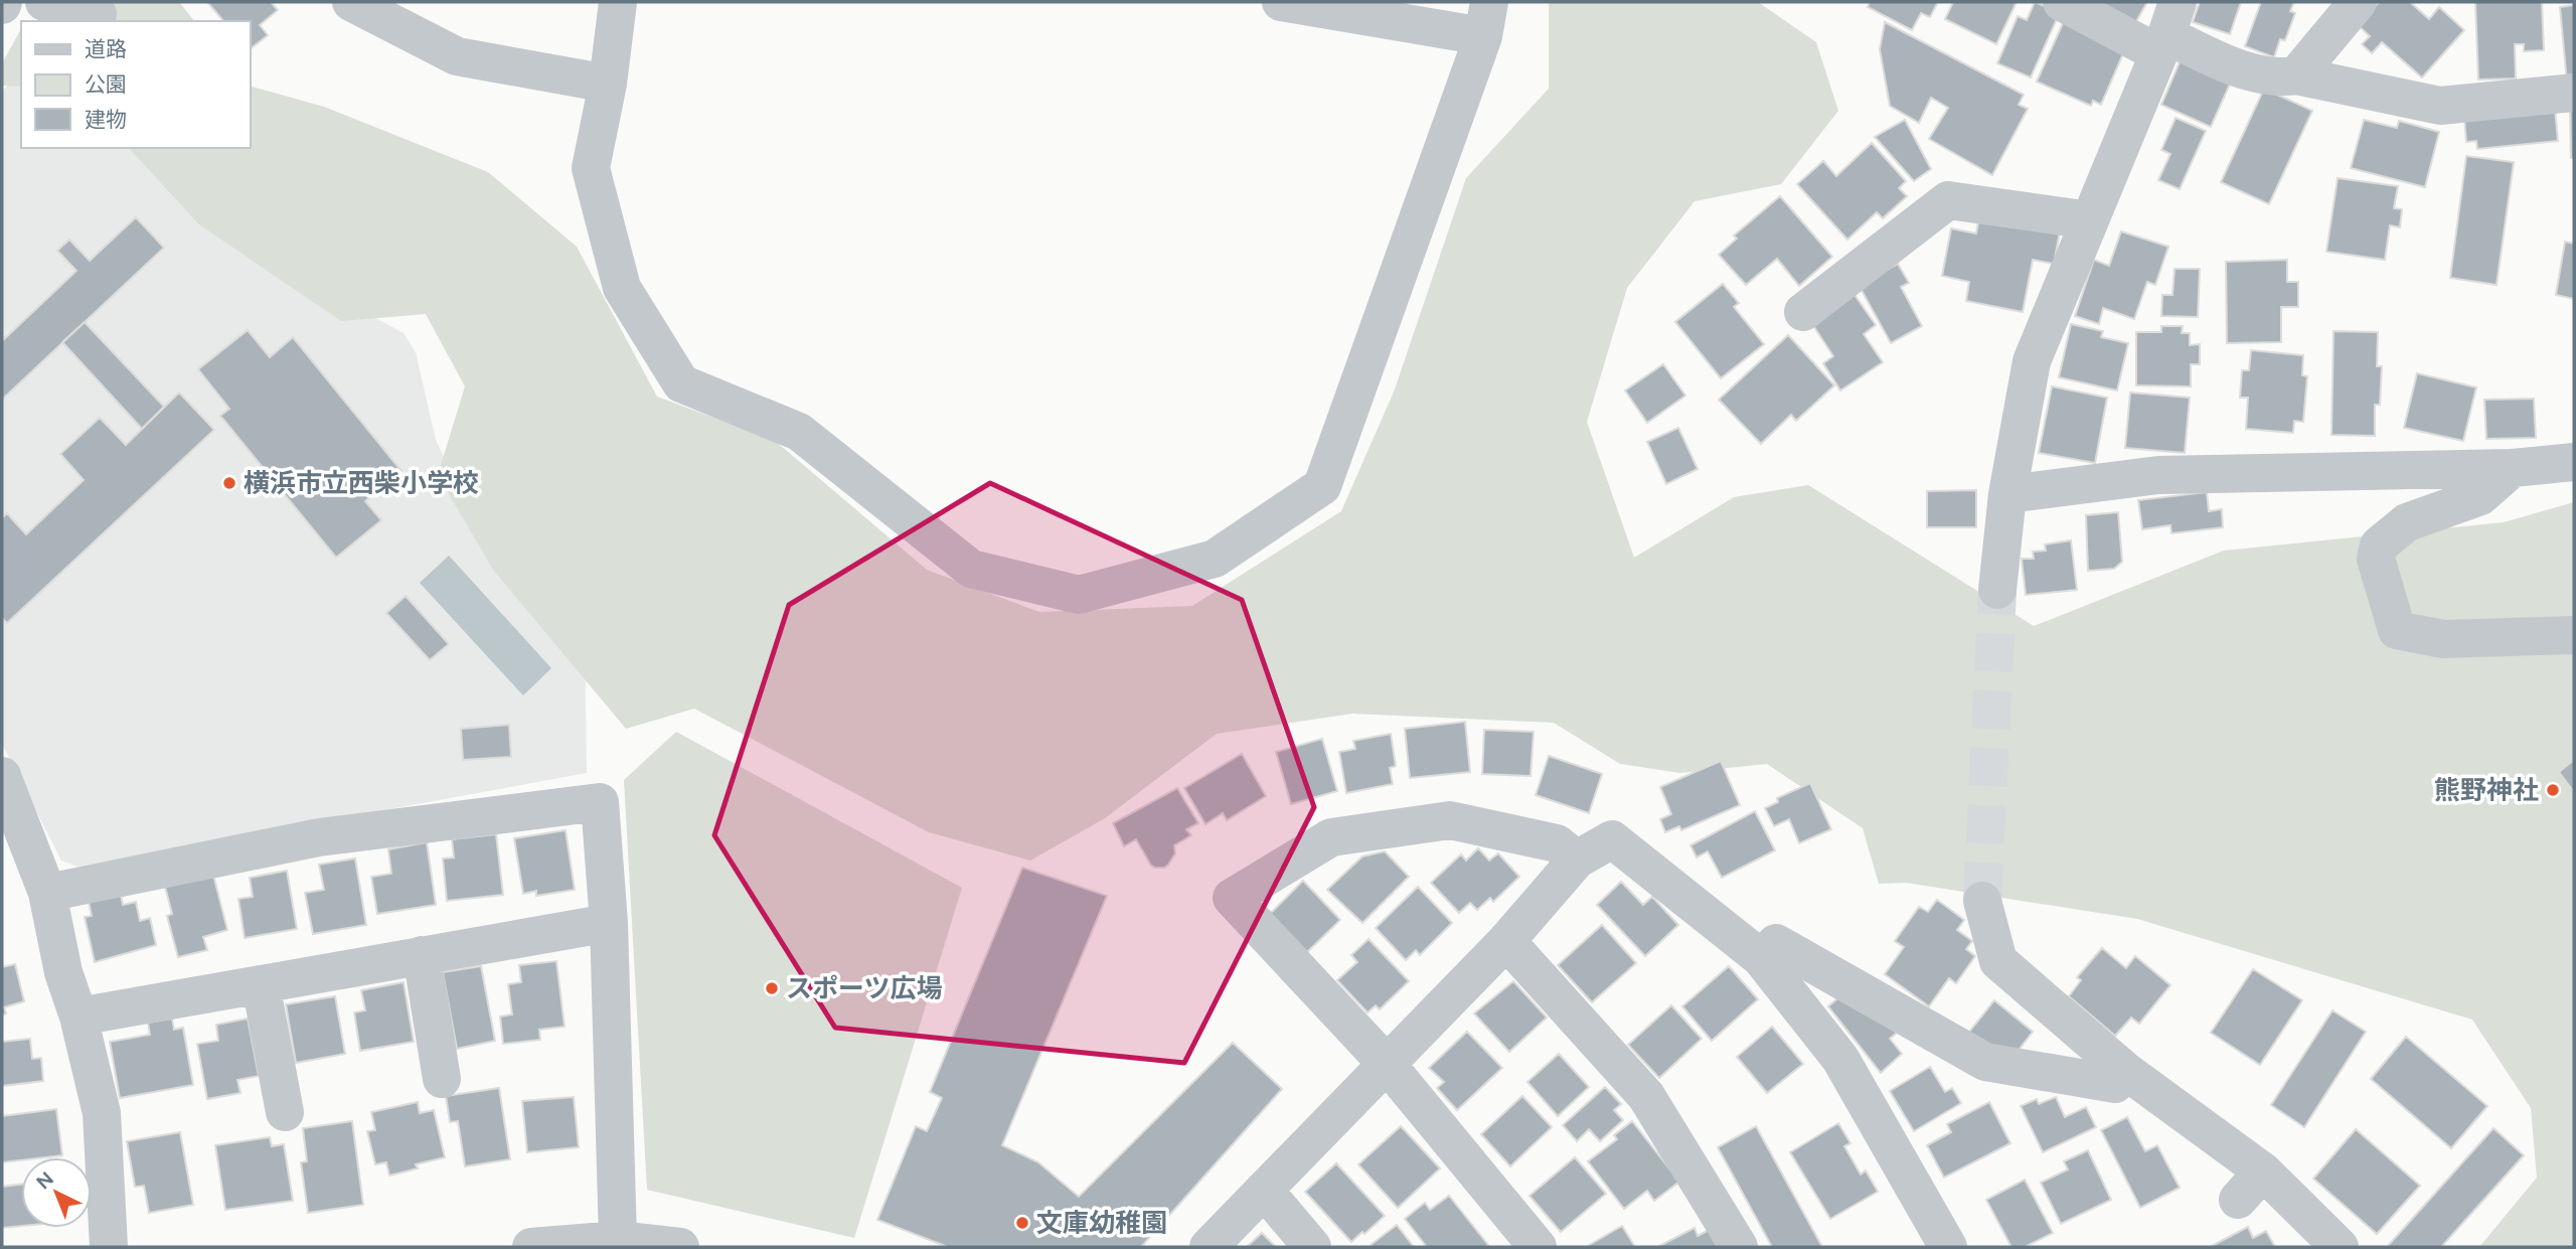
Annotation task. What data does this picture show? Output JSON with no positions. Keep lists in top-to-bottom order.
{
  "places": [
    "横浜市立西柴小学校",
    "熊野神社",
    "スポーツ広場",
    "文庫幼稚園"
  ],
  "legend": ["道路", "公園", "建物"],
  "north": "top left"
}
